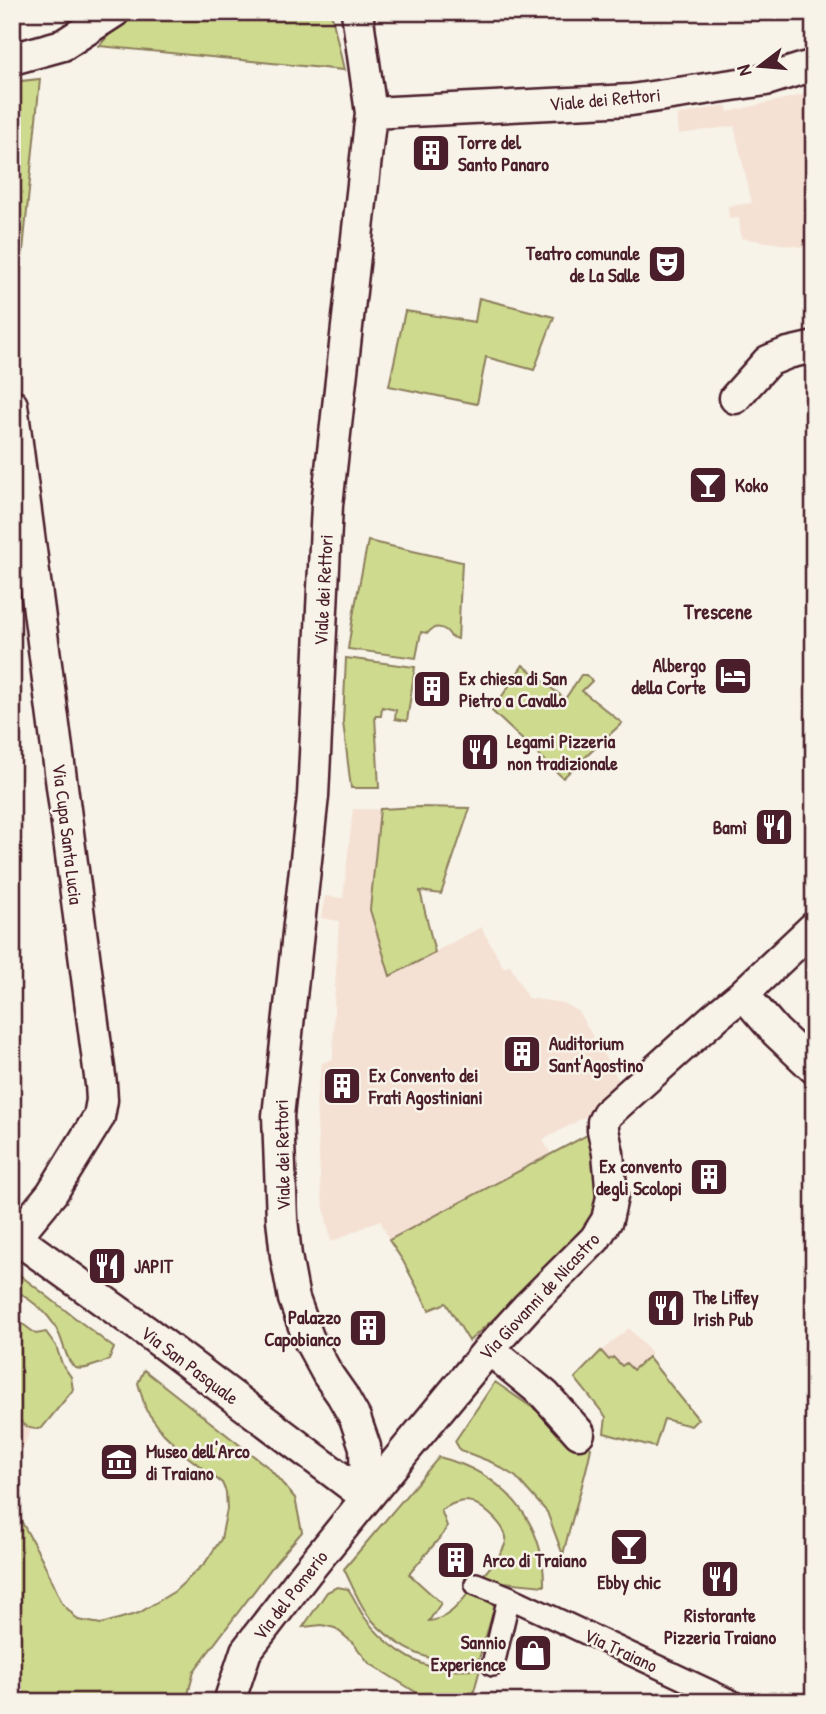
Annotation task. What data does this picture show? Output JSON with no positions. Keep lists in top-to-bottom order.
{
  "streets": {
    "street": [
      "Viale dei Rettori",
      "Via Cupa Santa Lucia",
      "Via Giovanni de Nicastro",
      "Via San Pasquale",
      "Via del Pomerio",
      "Via Traiano"
    ]
  },
  "crossings": [
    ["Viale dei Rettori", "Via Giovanni de Nicastro"],
    ["Viale dei Rettori", "Via San Pasquale"],
    ["Viale dei Rettori", "Via del Pomerio"],
    ["Via Cupa Santa Lucia", "Via San Pasquale"],
    ["Via Giovanni de Nicastro", "Via San Pasquale"],
    ["Via Giovanni de Nicastro", "Via del Pomerio"],
    ["Via San Pasquale", "Via del Pomerio"]
  ],
  "districts": ["Trescene"],
  "places": {
    "building": [
      "Torre del Santo Panaro",
      "Ex chiesa di San Pietro a Cavallo",
      "Auditorium Sant'Agostino",
      "Ex Convento dei Frati Agostiniani",
      "Ex convento degli Scolopi",
      "Palazzo Capobianco",
      "Arco di Traiano"
    ],
    "theatre": ["Teatro comunale de La Salle"],
    "bar": ["Koko", "Ebby chic"],
    "hotel": ["Albergo della Corte"],
    "restaurant": [
      "Legami Pizzeria non tradizionale",
      "Bamì",
      "JAPIT",
      "The Liffey Irish Pub",
      "Ristorante Pizzeria Traiano"
    ],
    "museum": ["Museo dell'Arco di Traiano"],
    "shop": ["Sannio Experience"]
  },
  "north": "left"
}
